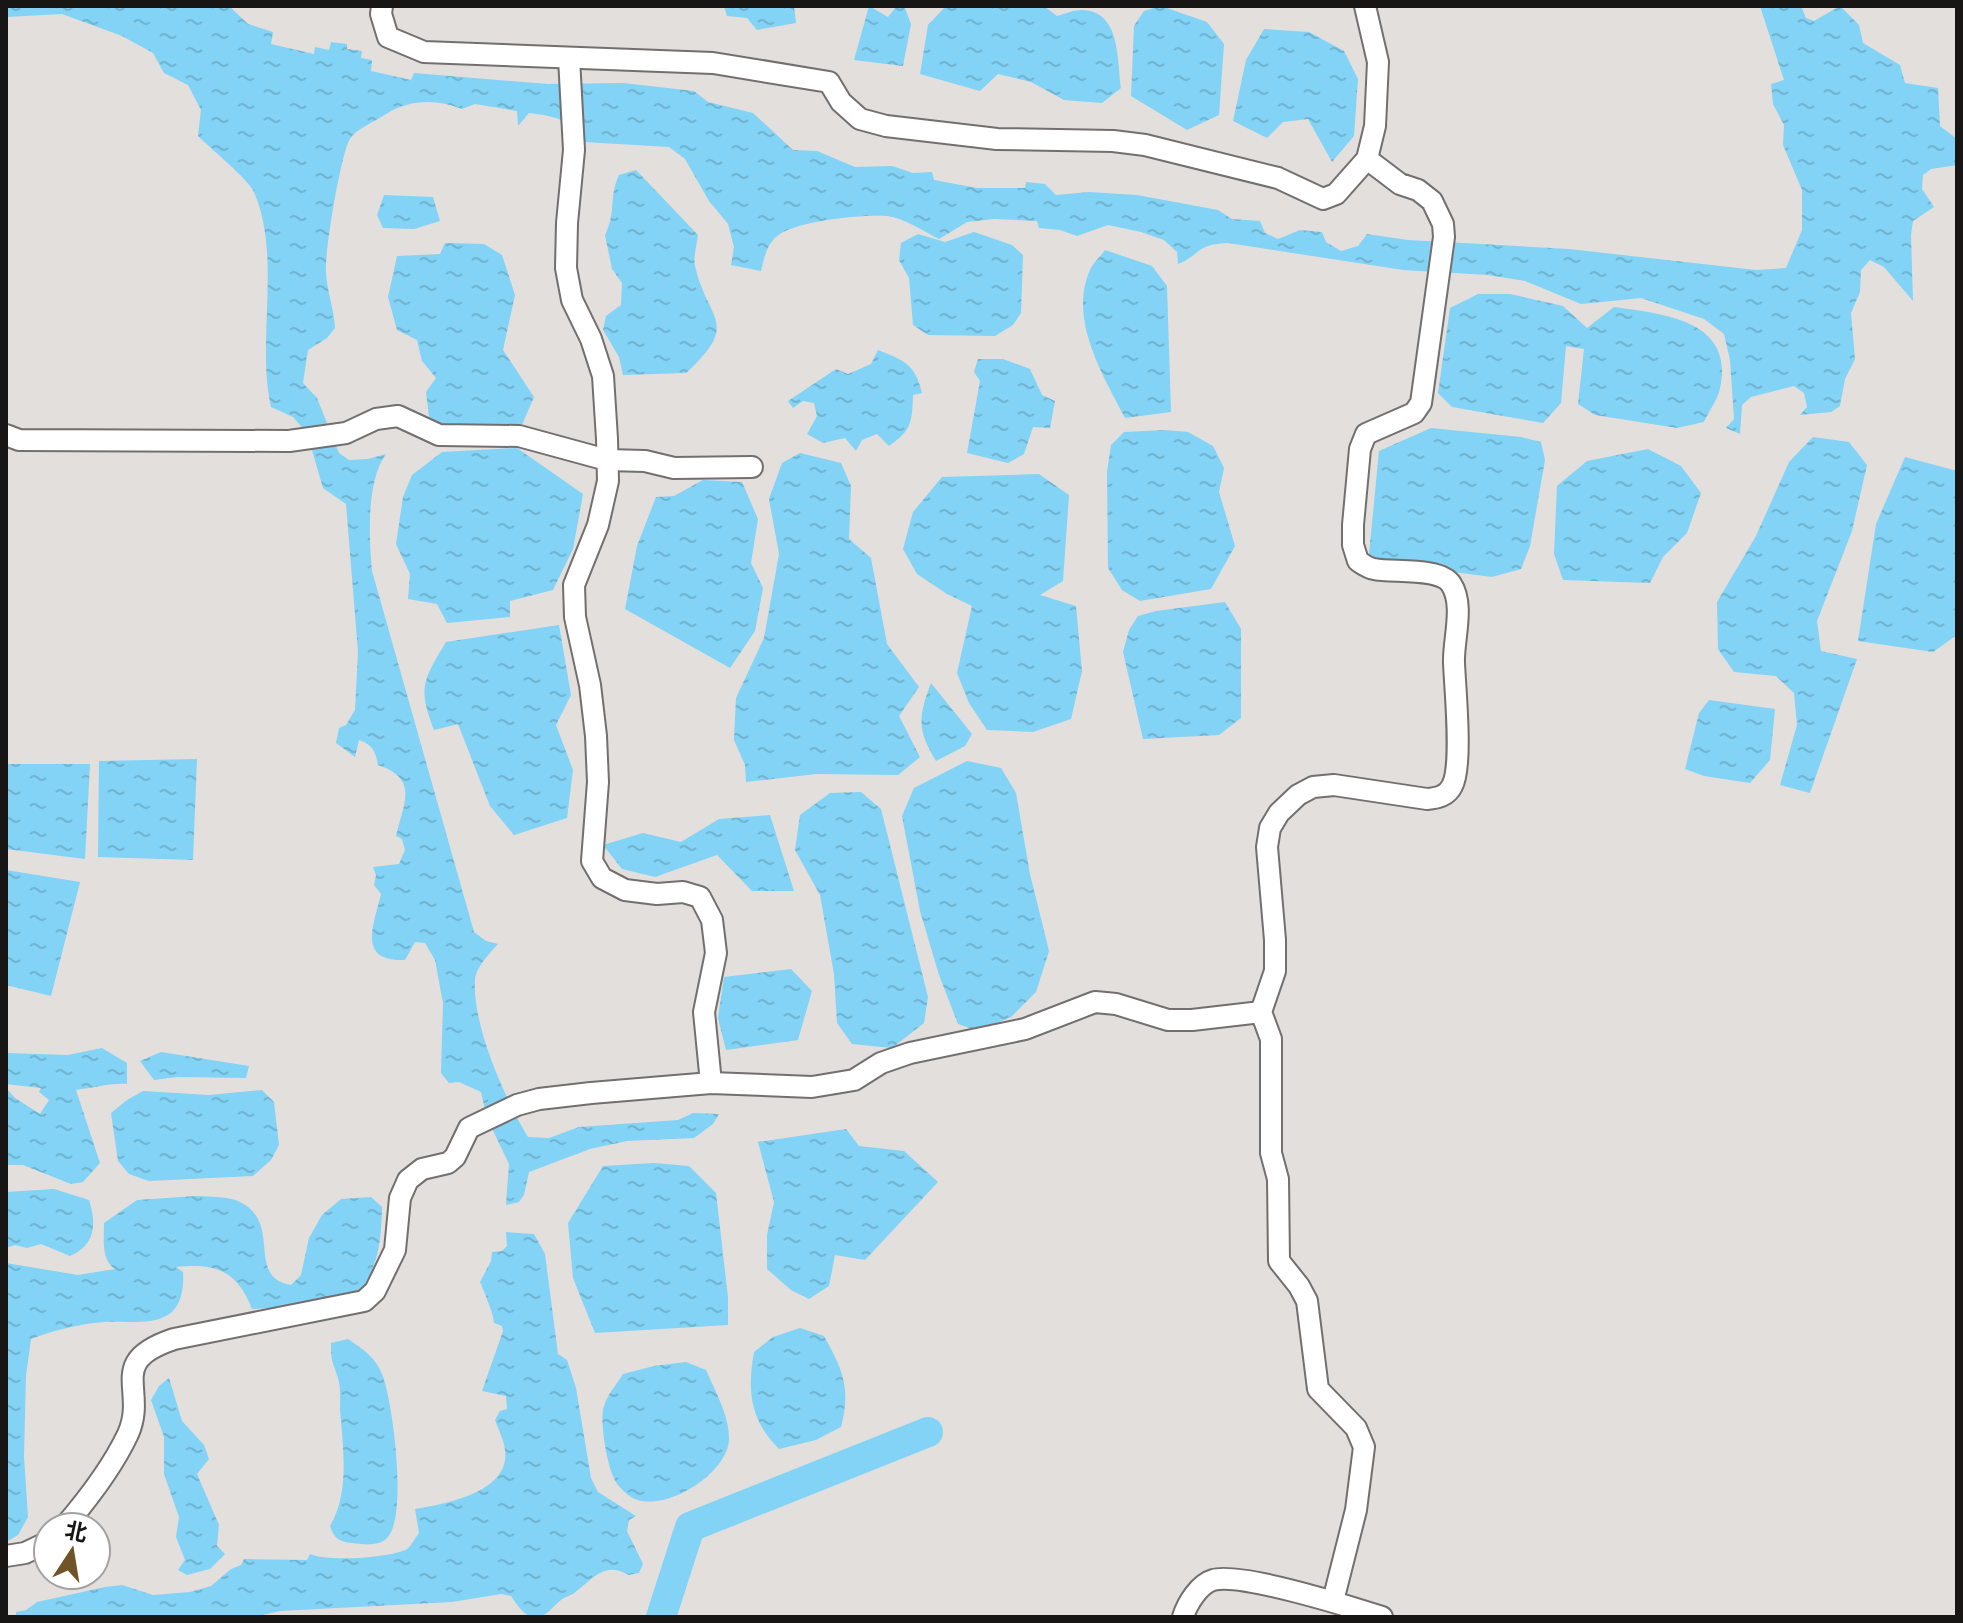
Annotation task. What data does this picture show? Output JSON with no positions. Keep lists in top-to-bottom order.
{
  "north": "top"
}
